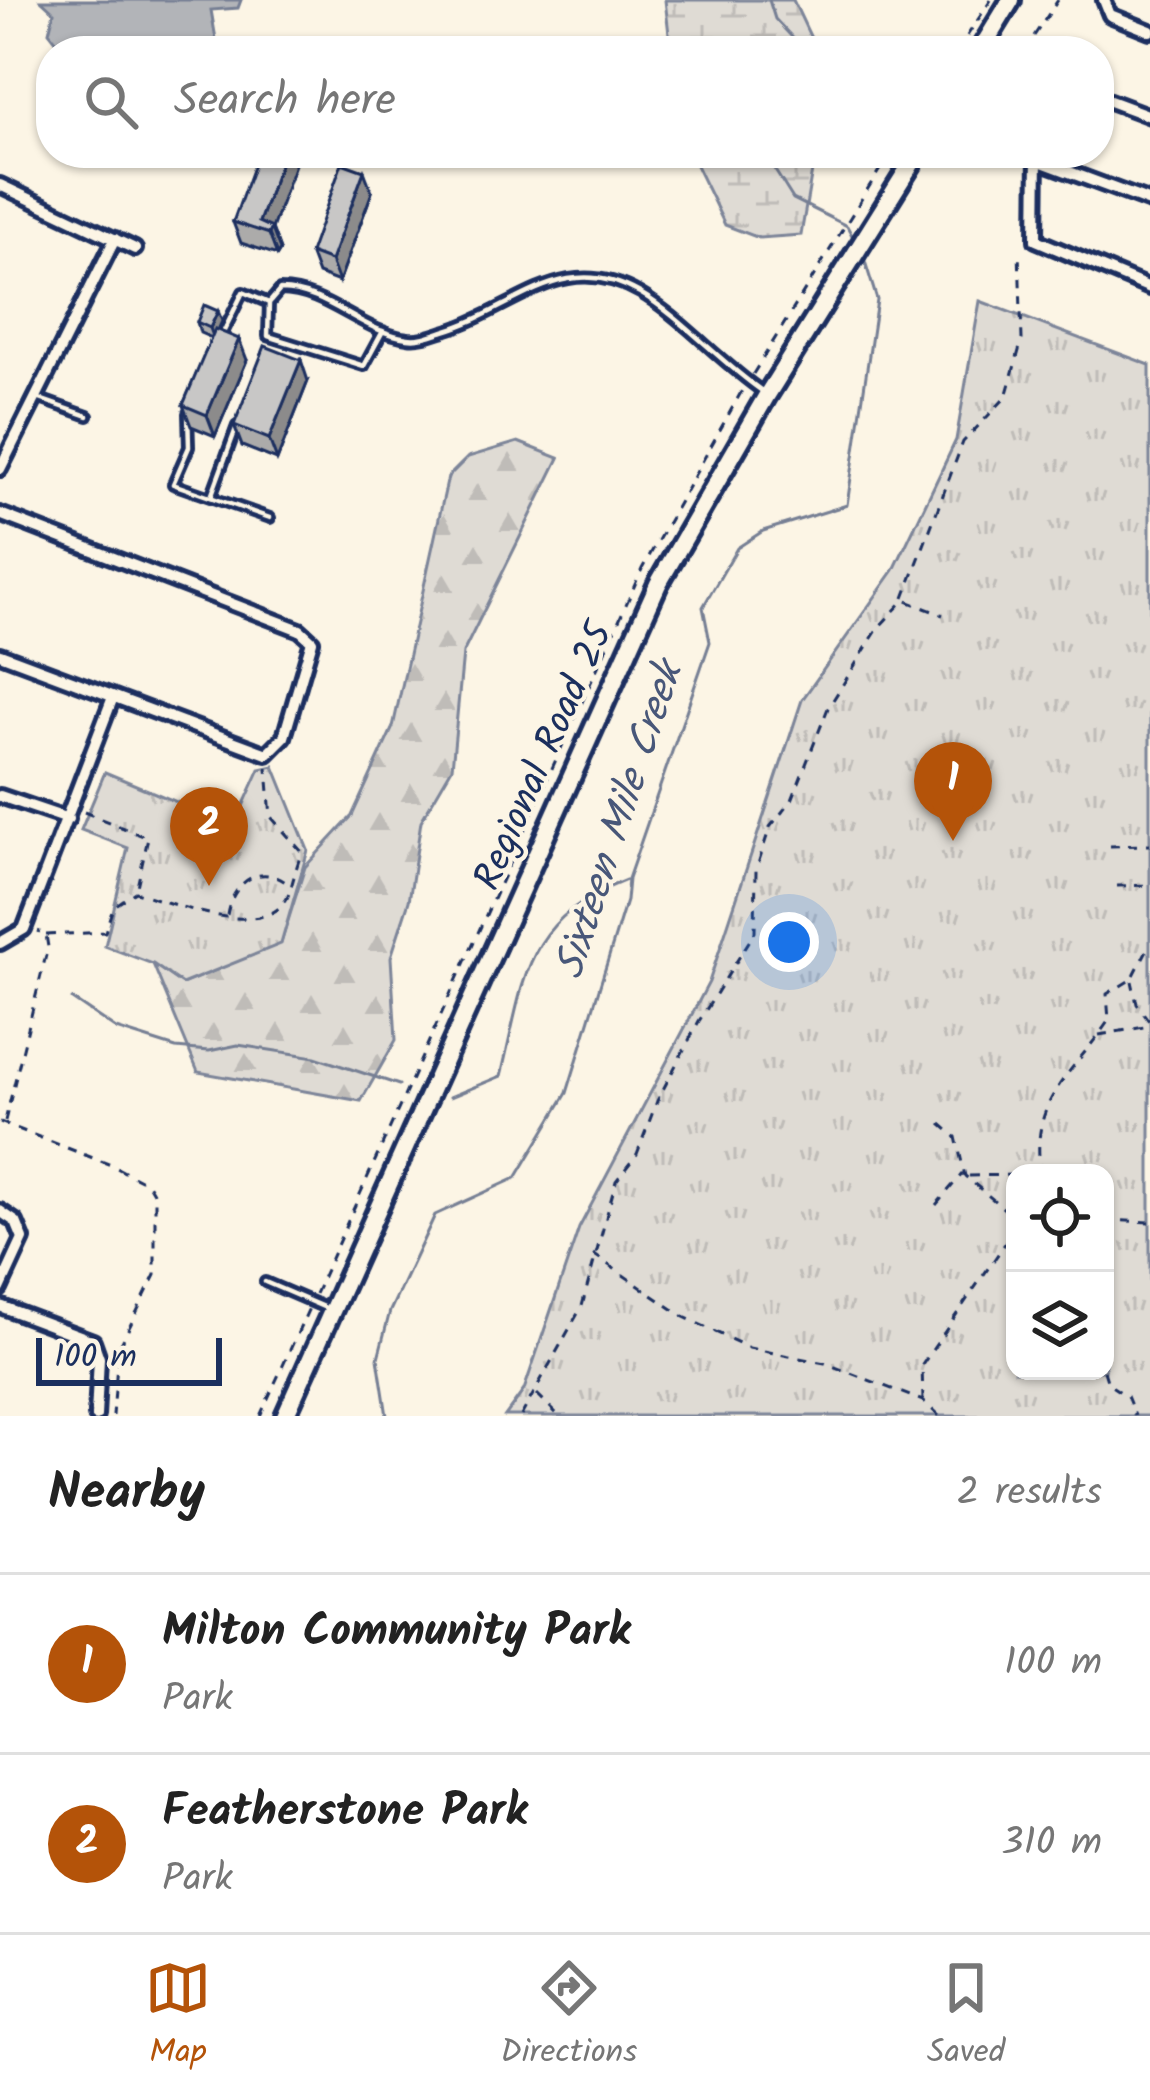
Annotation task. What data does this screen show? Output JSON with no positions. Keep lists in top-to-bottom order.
{
  "streets": {
    "main road": ["Regional Road 25"]
  },
  "water": ["Sixteen Mile Creek"],
  "scale_bar": "100 m",
  "page": {
    "search": "Search here",
    "pins": ["1", "2"],
    "scale": "100 m",
    "heading": ["Nearby", "2 results"],
    "list": [
      {
        "mark": "1",
        "name": "Milton Community Park",
        "note": "Park",
        "value": "100 m"
      },
      {
        "mark": "2",
        "name": "Featherstone Park",
        "note": "Park",
        "value": "310 m"
      }
    ],
    "nav": ["Map", "Directions", "Saved"]
  }
}
